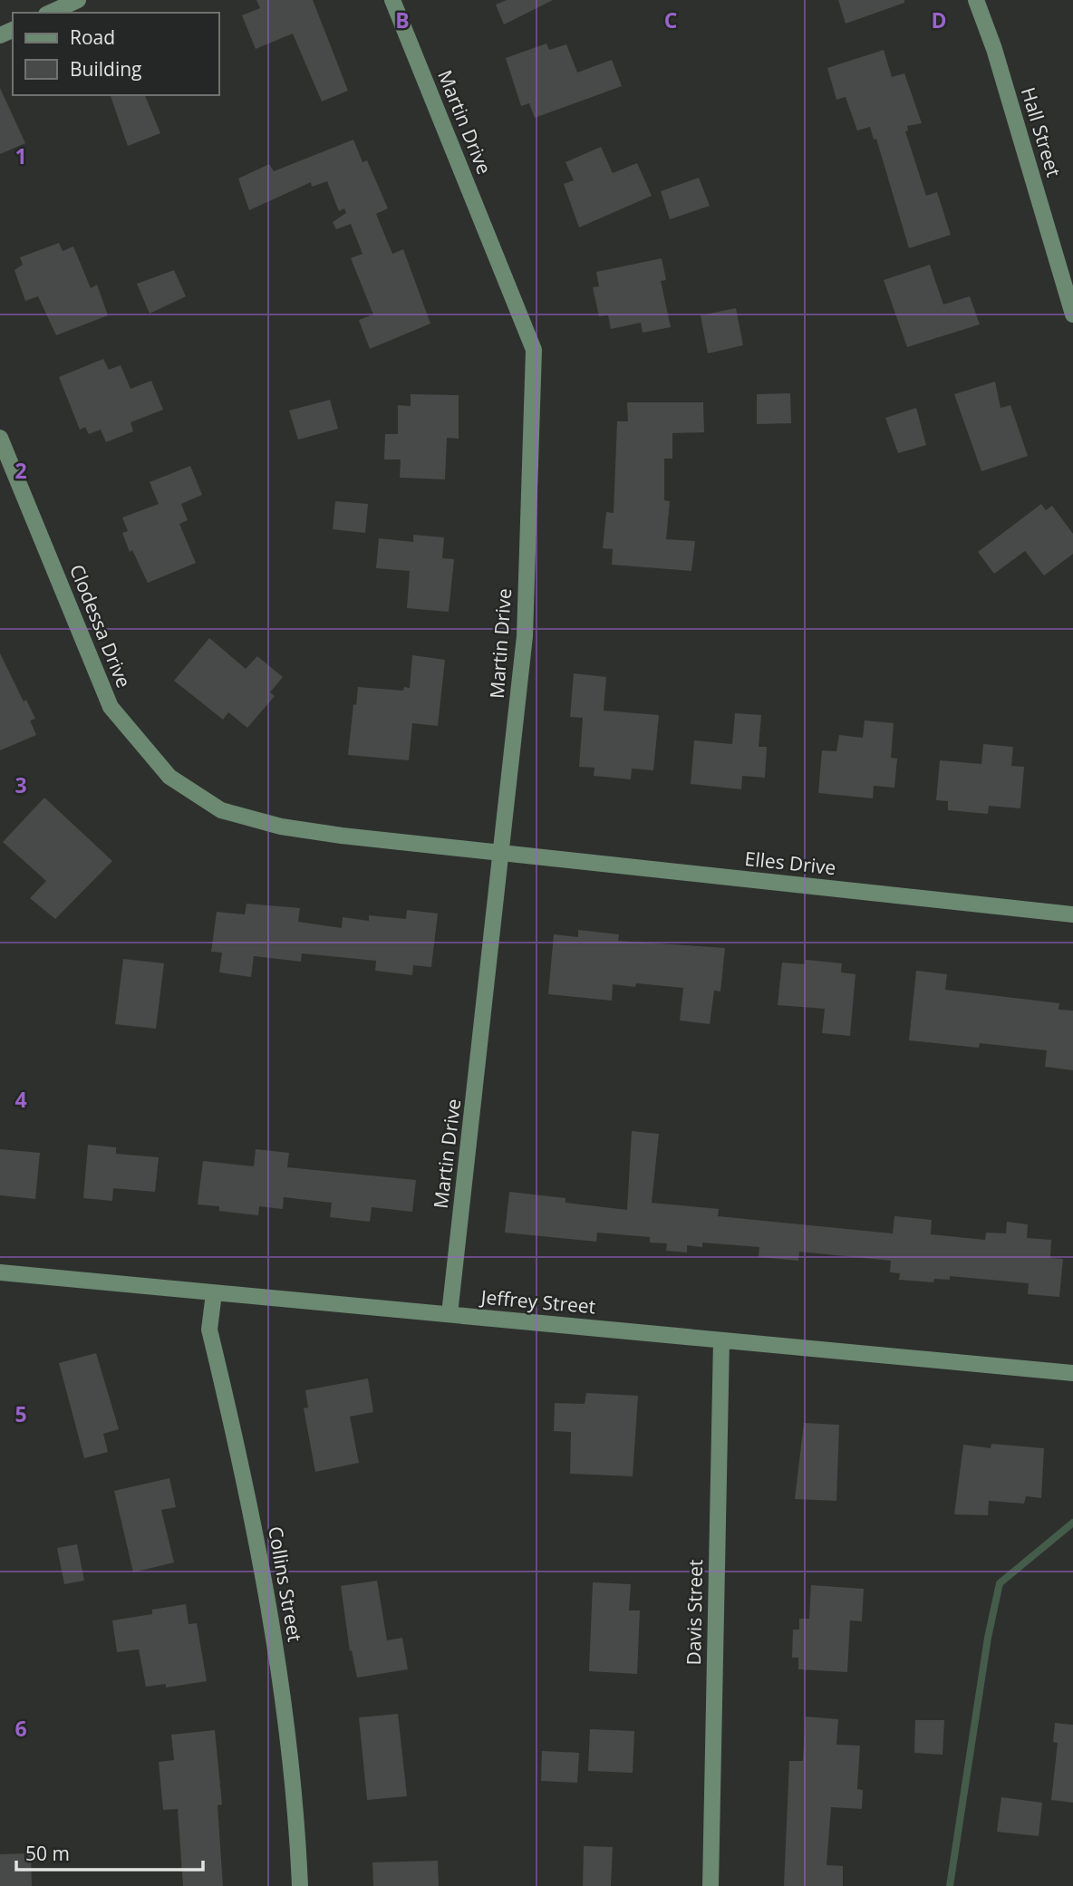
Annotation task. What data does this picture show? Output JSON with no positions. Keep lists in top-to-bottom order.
{
  "streets": {
    "street": [
      "Martin Drive",
      "Hall Street",
      "Clodessa Drive",
      "Elles Drive",
      "Jeffrey Street",
      "Collins Street",
      "Davis Street"
    ]
  },
  "crossings": [
    ["Martin Drive", "Clodessa Drive"],
    ["Martin Drive", "Elles Drive"],
    ["Martin Drive", "Jeffrey Street"],
    ["Clodessa Drive", "Elles Drive"],
    ["Jeffrey Street", "Collins Street"],
    ["Jeffrey Street", "Davis Street"]
  ],
  "legend": ["Road", "Building"],
  "scale_bar": "50 m",
  "grid": {
    "columns": ["B", "C", "D"],
    "rows": [
      "1",
      "2",
      "3",
      "4",
      "5",
      "6"
    ]
  }
}
